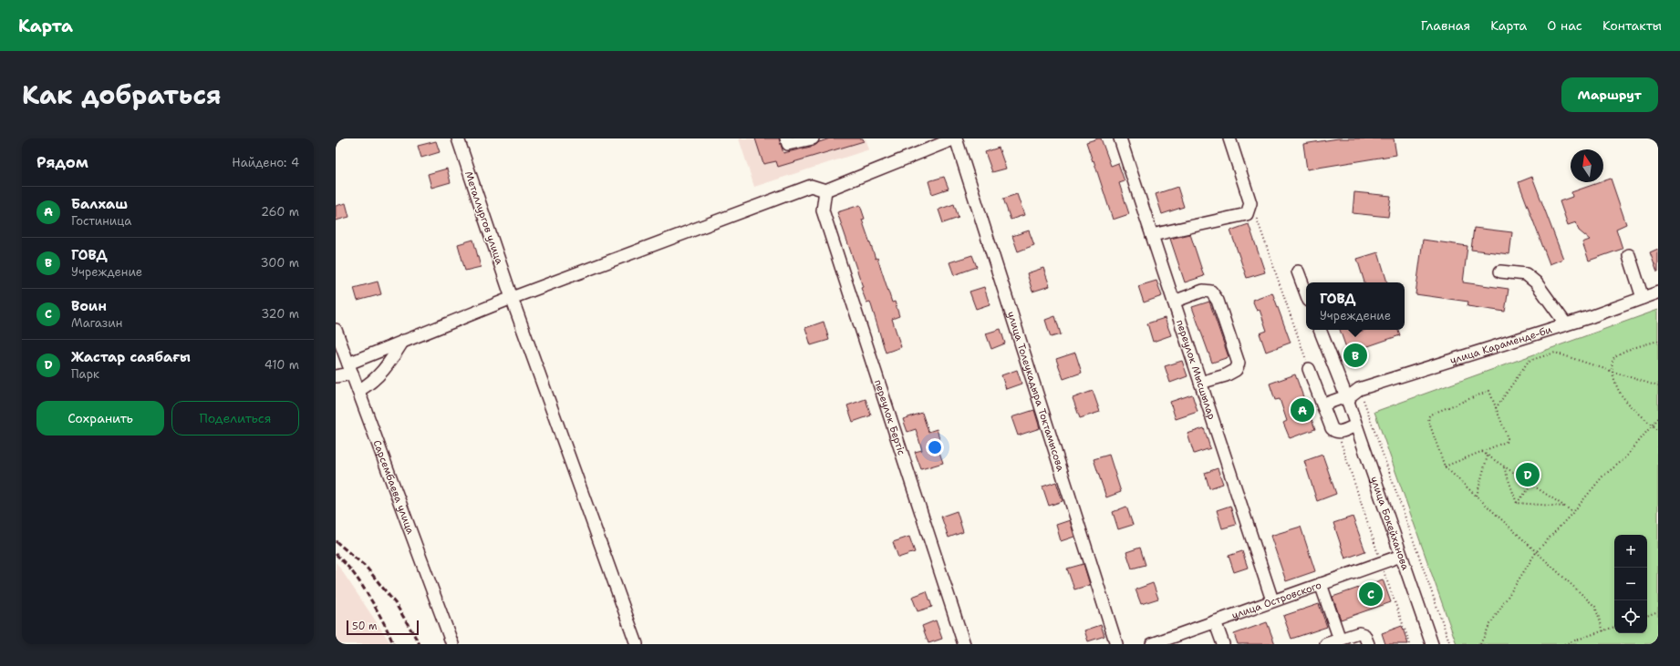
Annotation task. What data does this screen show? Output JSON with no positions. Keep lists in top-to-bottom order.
{
  "streets": {
    "street": [
      "Металлургов улица",
      "улица Караменде-би",
      "переулок Мысшылар",
      "улица Толеукадыра Токтамысова",
      "переулок Бертіс",
      "Сарсембаева улица",
      "улица Бокейханова",
      "улица Островского"
    ]
  },
  "crossings": [
    ["переулок Мысшылар", "улица Островского"],
    ["улица Бокейханова", "улица Островского"]
  ],
  "scale_bar": "50 m",
  "north": "top",
  "page": {
    "header": "Карта",
    "nav": [
      "Главная",
      "Карта",
      "О нас",
      "Контакты"
    ],
    "title": "Как добраться",
    "buttons": [
      "Маршрут",
      ["Сохранить", "Поделиться"]
    ],
    "heading": ["Рядом", "Найдено: 4"],
    "list": [
      {
        "mark": "A",
        "name": "Балхаш",
        "note": "Гостиница",
        "value": "260 m"
      },
      {
        "mark": "B",
        "name": "ГОВД",
        "note": "Учреждение",
        "value": "300 m"
      },
      {
        "mark": "C",
        "name": "Воин",
        "note": "Магазин",
        "value": "320 m"
      },
      {
        "mark": "D",
        "name": "Жастар саябағы",
        "note": "Парк",
        "value": "410 m"
      }
    ],
    "popup": ["ГОВД", "Учреждение"],
    "pins": [
      "B",
      "A",
      "D",
      "C"
    ],
    "map_buttons": ["+", "−"],
    "scale": "50 m"
  }
}
